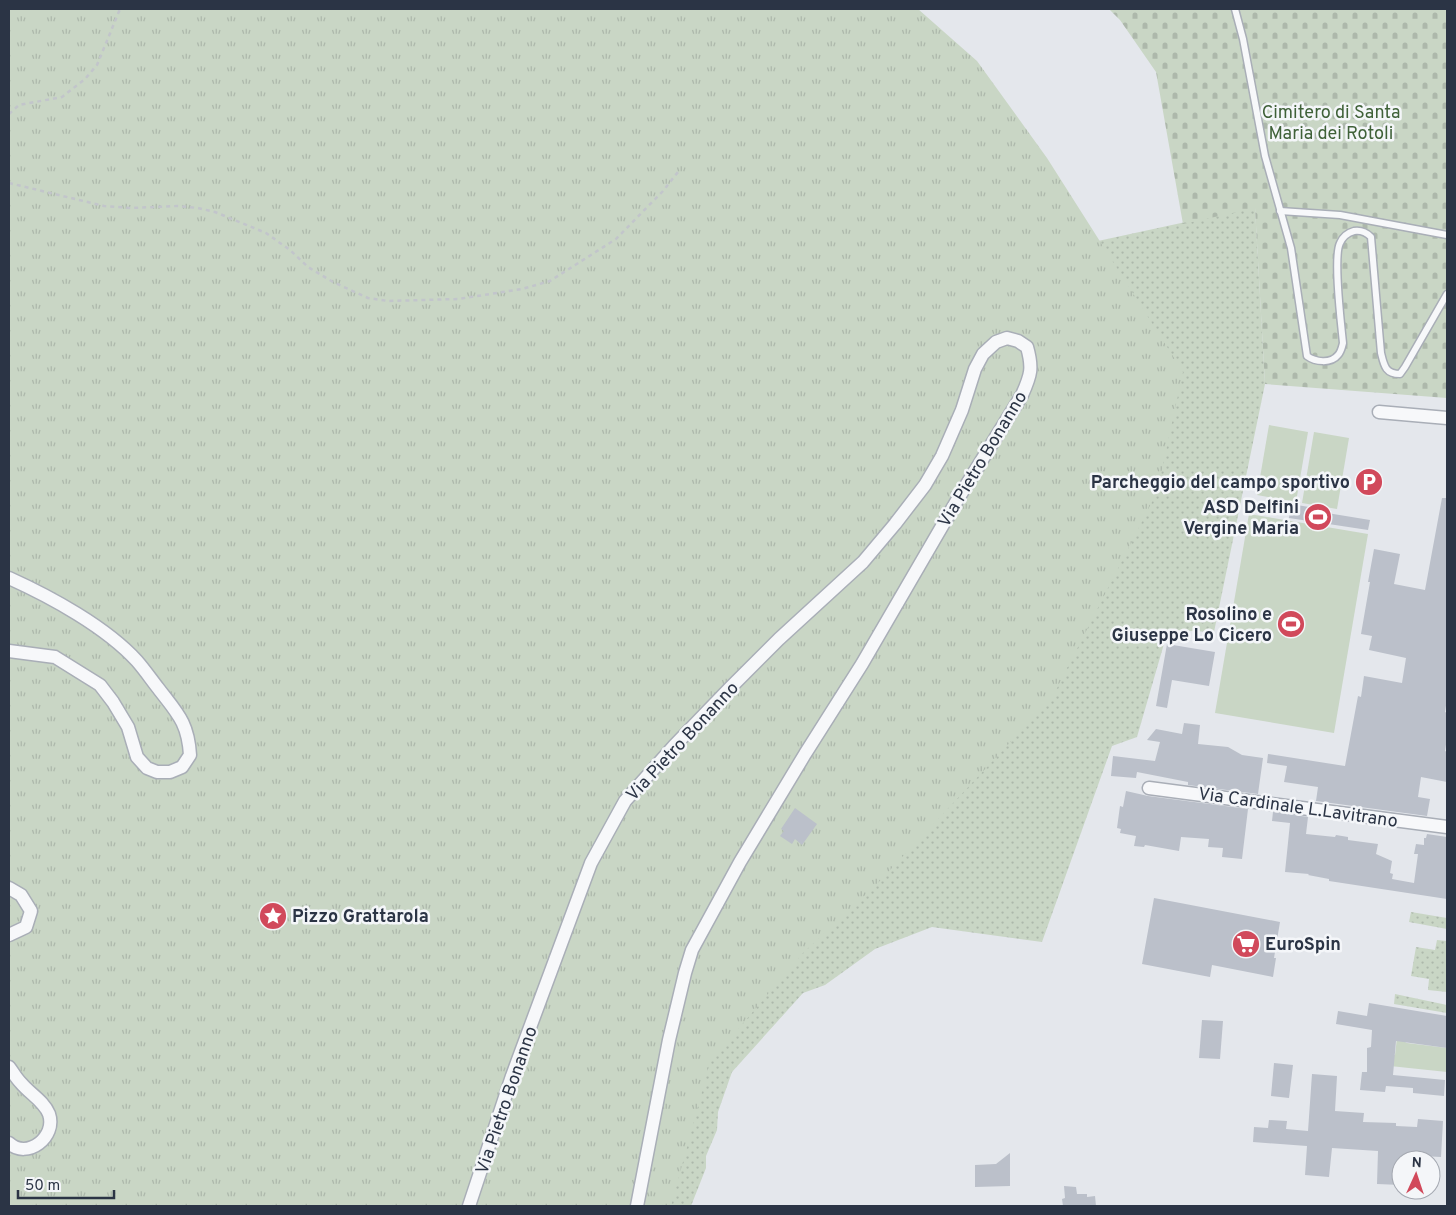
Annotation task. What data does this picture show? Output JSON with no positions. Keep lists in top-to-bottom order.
{
  "streets": {
    "street": ["Via Pietro Bonanno", "Via Cardinale L.Lavitrano"]
  },
  "parks": ["Cimitero di Santa Maria dei Rotoli"],
  "places": {
    "parking": ["Parcheggio del campo sportivo"],
    "sports": ["ASD Delfini Vergine Maria", "Rosolino e Giuseppe Lo Cicero"],
    "place": ["Pizzo Grattarola"],
    "supermarket": ["EuroSpin"]
  },
  "scale_bar": "50 m",
  "north": "top"
}
